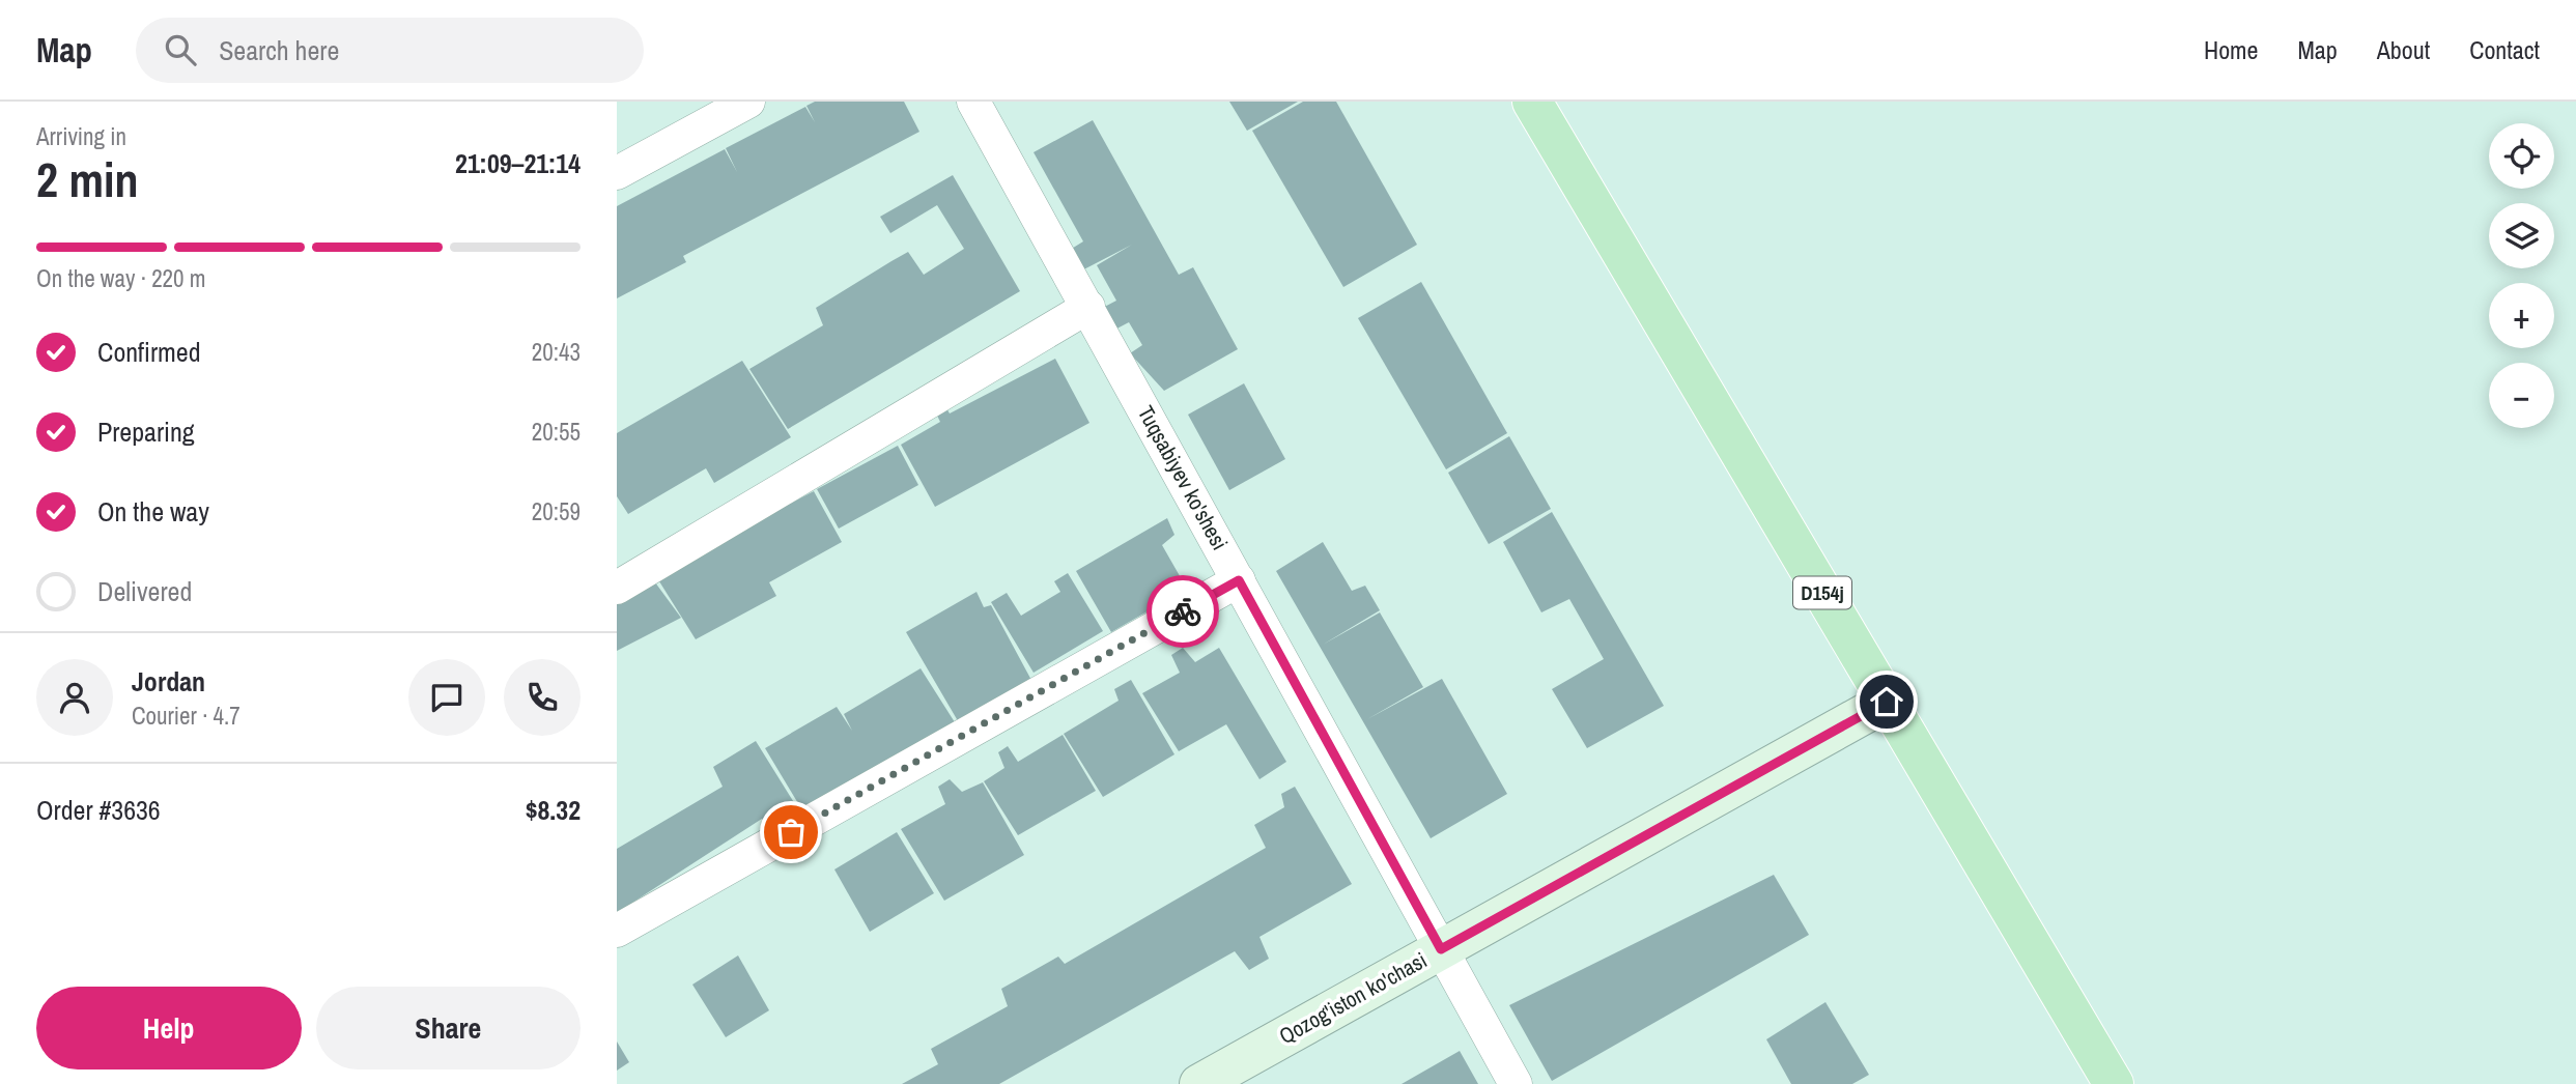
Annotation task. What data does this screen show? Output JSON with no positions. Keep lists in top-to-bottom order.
{
  "streets": {
    "main road": ["D154j"],
    "street": ["Tuqsabiyev ko'shesi", "Qozog'iston ko'chasi"]
  },
  "crossings": [
    ["Tuqsabiyev ko'shesi", "Qozog'iston ko'chasi"],
    ["D154j", "Qozog'iston ko'chasi"]
  ],
  "page": {
    "header": "Map",
    "search": "Search here",
    "nav": [
      "Home",
      "Map",
      "About",
      "Contact"
    ],
    "heading": ["2 min", "Arriving in", "21:09–21:14"],
    "panel": [
      "Jordan",
      "Courier · 4.7",
      "Order #3636",
      "$8.32"
    ],
    "map_buttons": ["+", "−"],
    "bar": "On the way · 220 m",
    "list": [
      ["Confirmed", "20:43"],
      ["Preparing", "20:55"],
      ["On the way", "20:59"],
      "Delivered"
    ],
    "buttons": ["Help", "Share"]
  }
}
